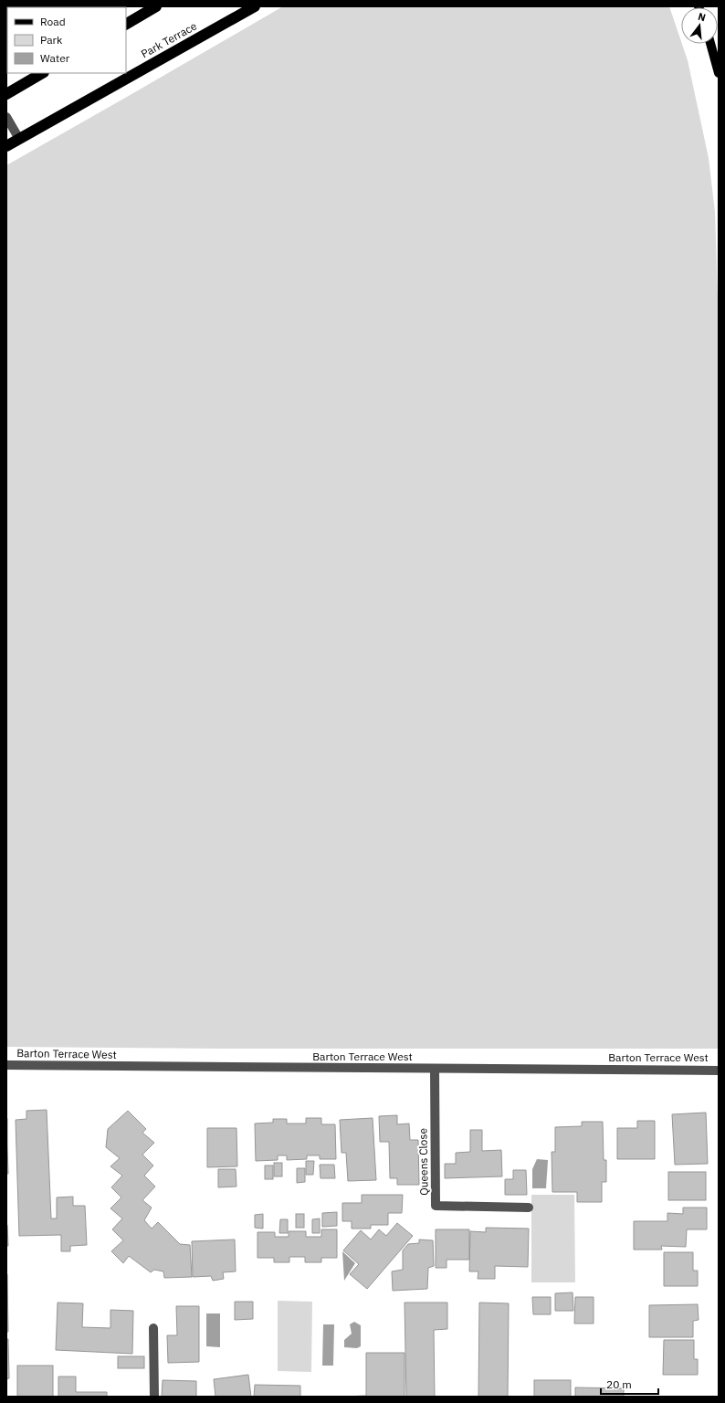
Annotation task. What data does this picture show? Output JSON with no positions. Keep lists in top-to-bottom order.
{
  "streets": {
    "highway": ["Park Terrace"],
    "street": ["Barton Terrace West", "Queens Close"]
  },
  "crossings": [
    ["Barton Terrace West", "Queens Close"]
  ],
  "legend": ["Road", "Park", "Water"],
  "scale_bar": "20 m",
  "north": "top"
}
